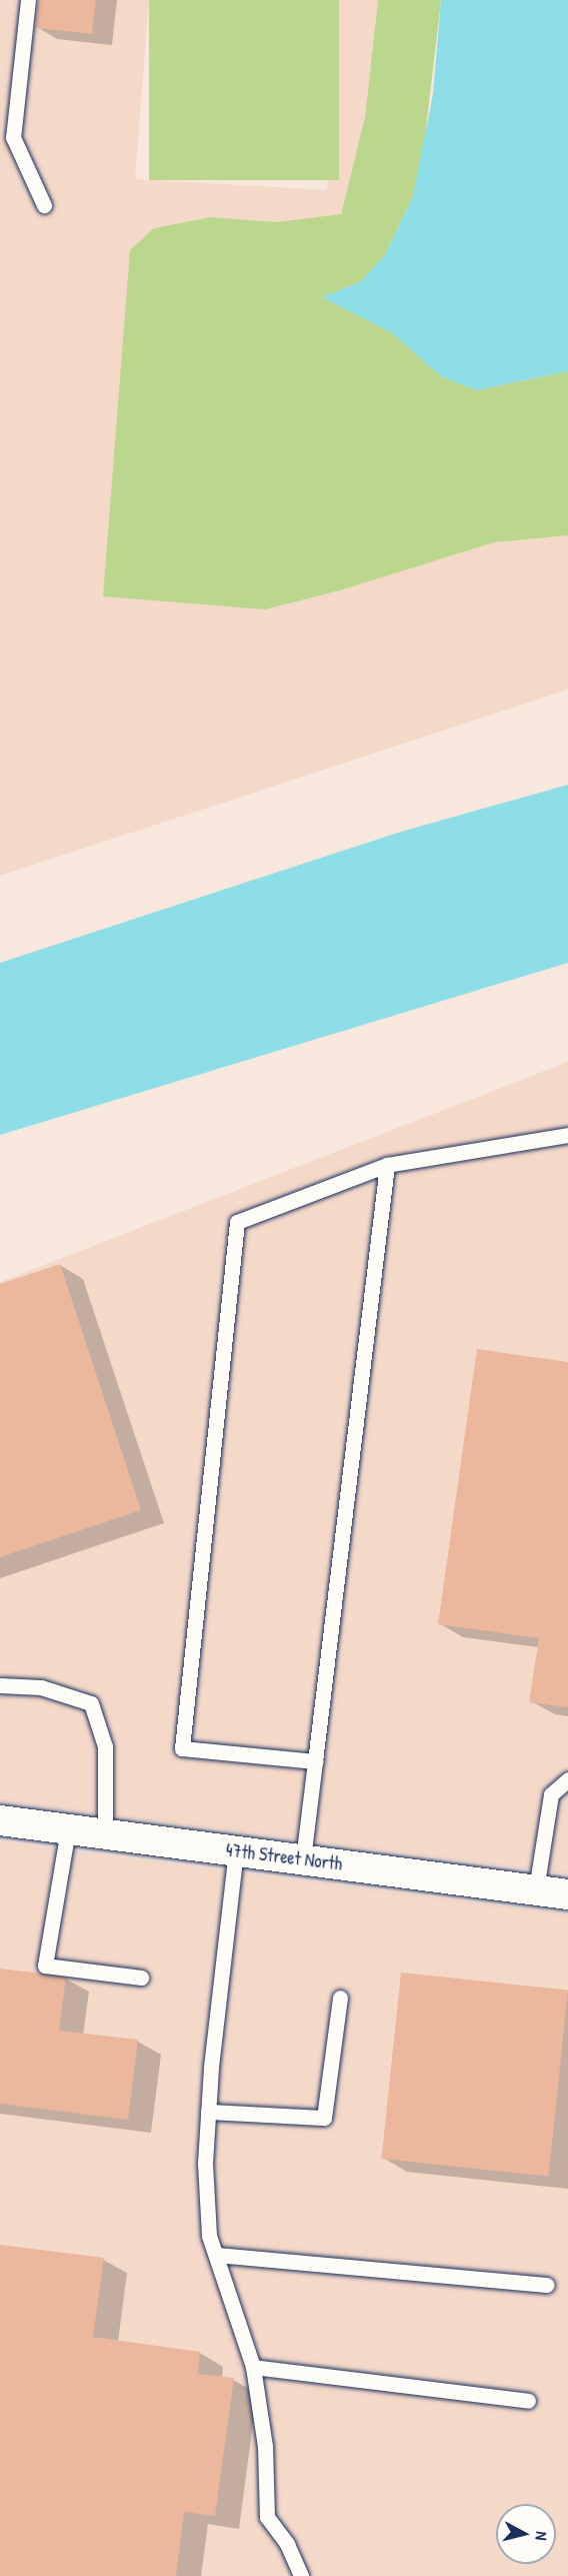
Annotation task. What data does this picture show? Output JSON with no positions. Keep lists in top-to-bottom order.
{
  "streets": {
    "street": ["47th Street North"]
  },
  "north": "right"
}
